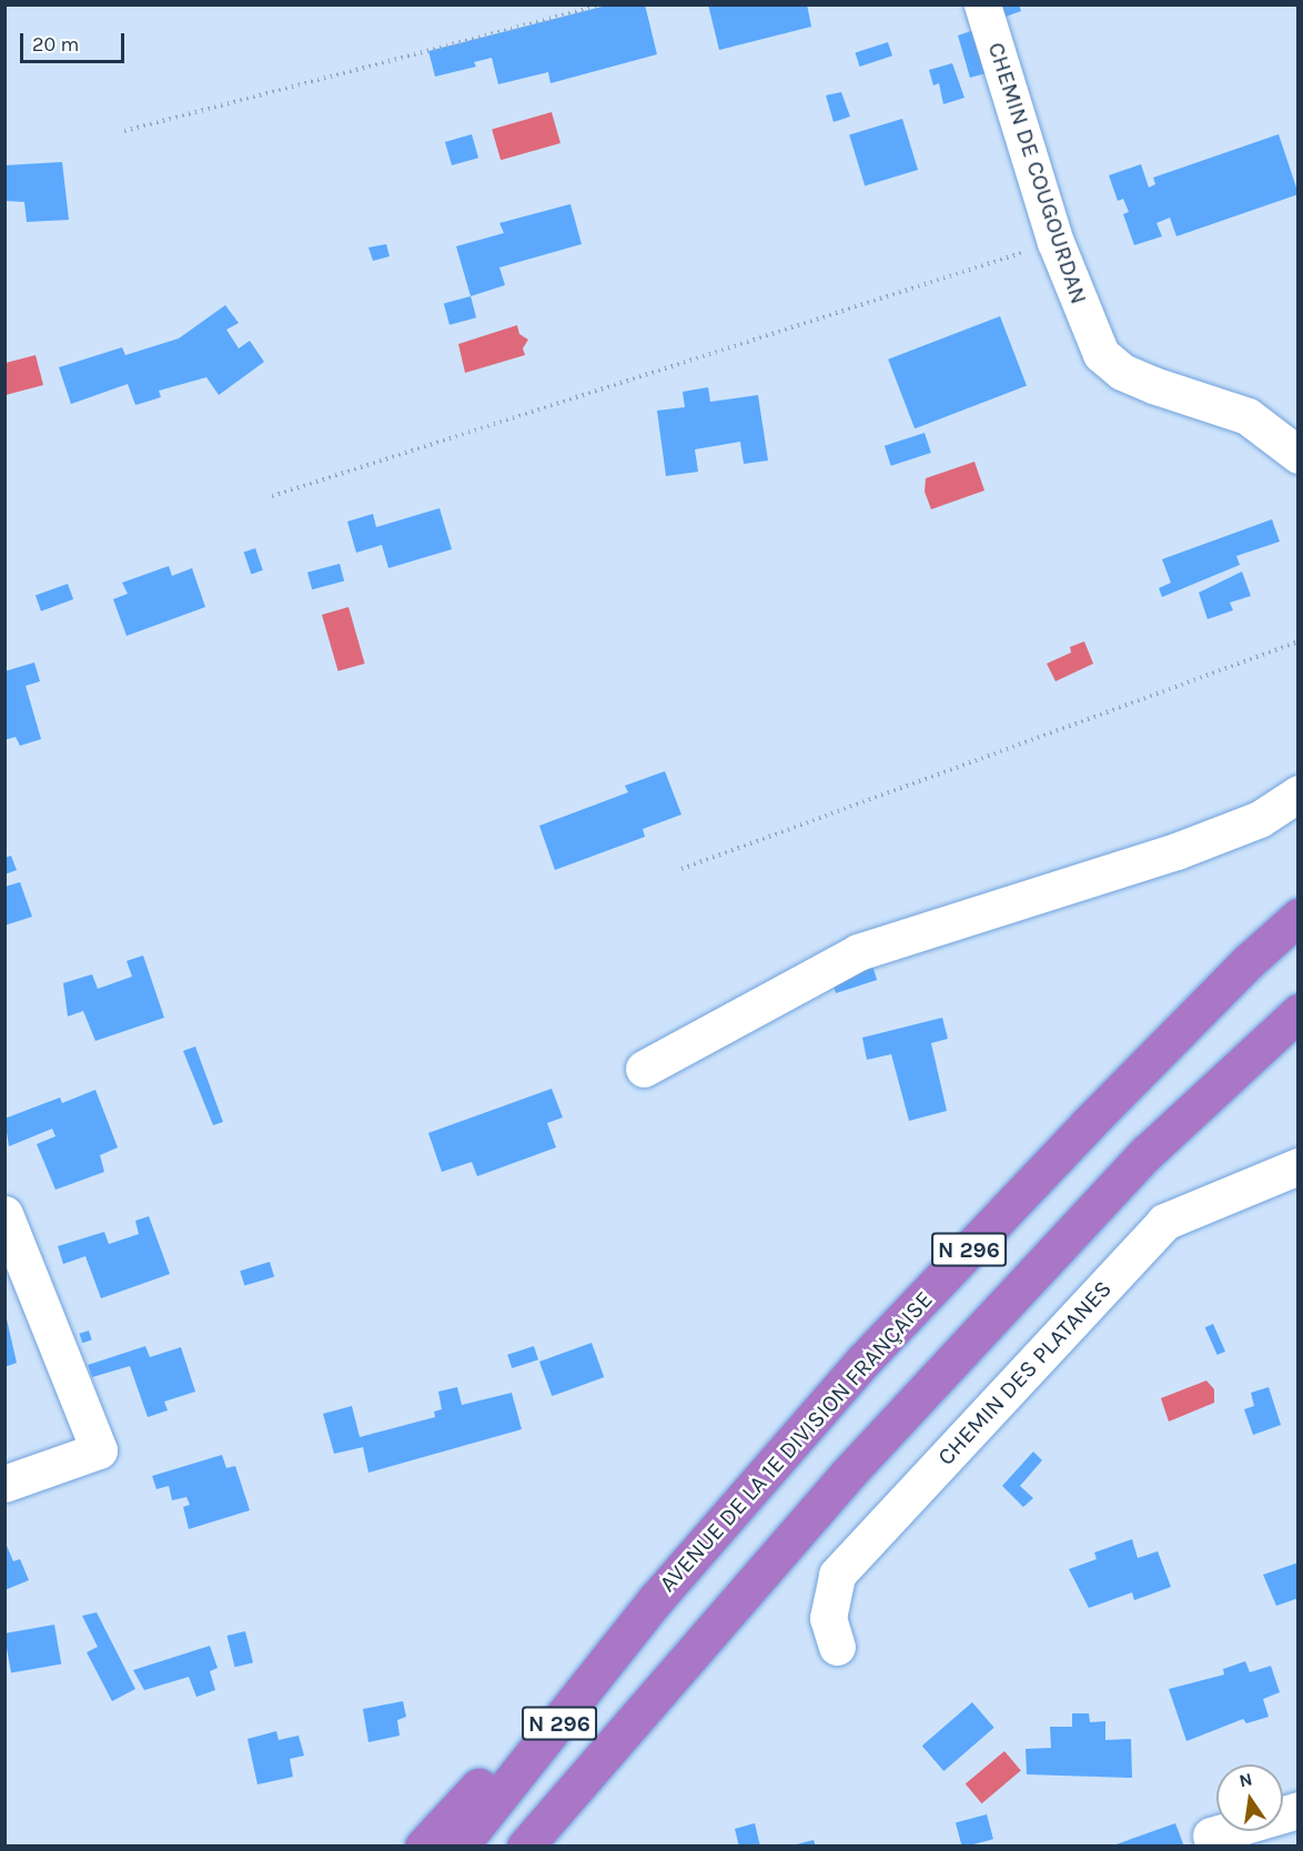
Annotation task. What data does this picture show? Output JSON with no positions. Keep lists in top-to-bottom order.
{
  "streets": {
    "highway": ["N 296", "AVENUE DE LA 1E DIVISION FRANÇAISE"],
    "street": ["CHEMIN DE COUGOURDAN", "CHEMIN DES PLATANES"]
  },
  "scale_bar": "20 m",
  "north": "top"
}
